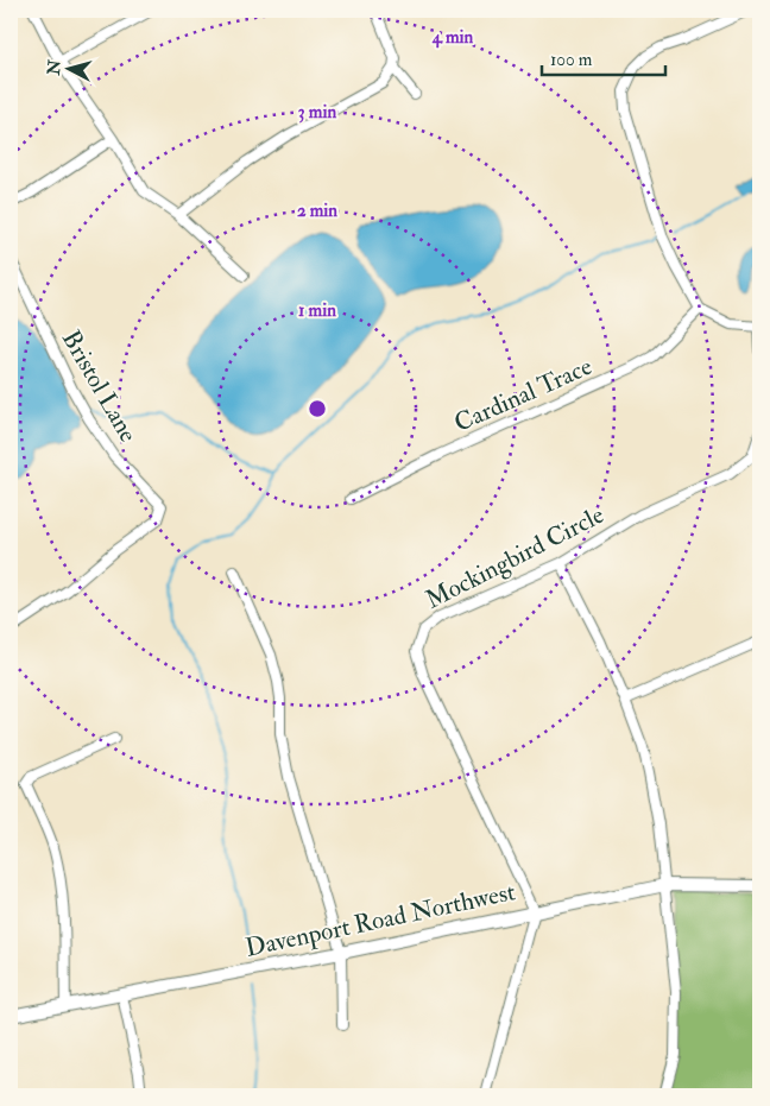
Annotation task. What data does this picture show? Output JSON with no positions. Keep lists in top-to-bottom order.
{
  "streets": {
    "street": [
      "Bristol Lane",
      "Cardinal Trace",
      "Mockingbird Circle",
      "Davenport Road Northwest"
    ]
  },
  "crossings": [
    ["Mockingbird Circle", "Davenport Road Northwest"]
  ],
  "scale_bar": "100 m",
  "north": "left",
  "rings": [
    "4 min",
    "3 min",
    "2 min",
    "1 min"
  ]
}
